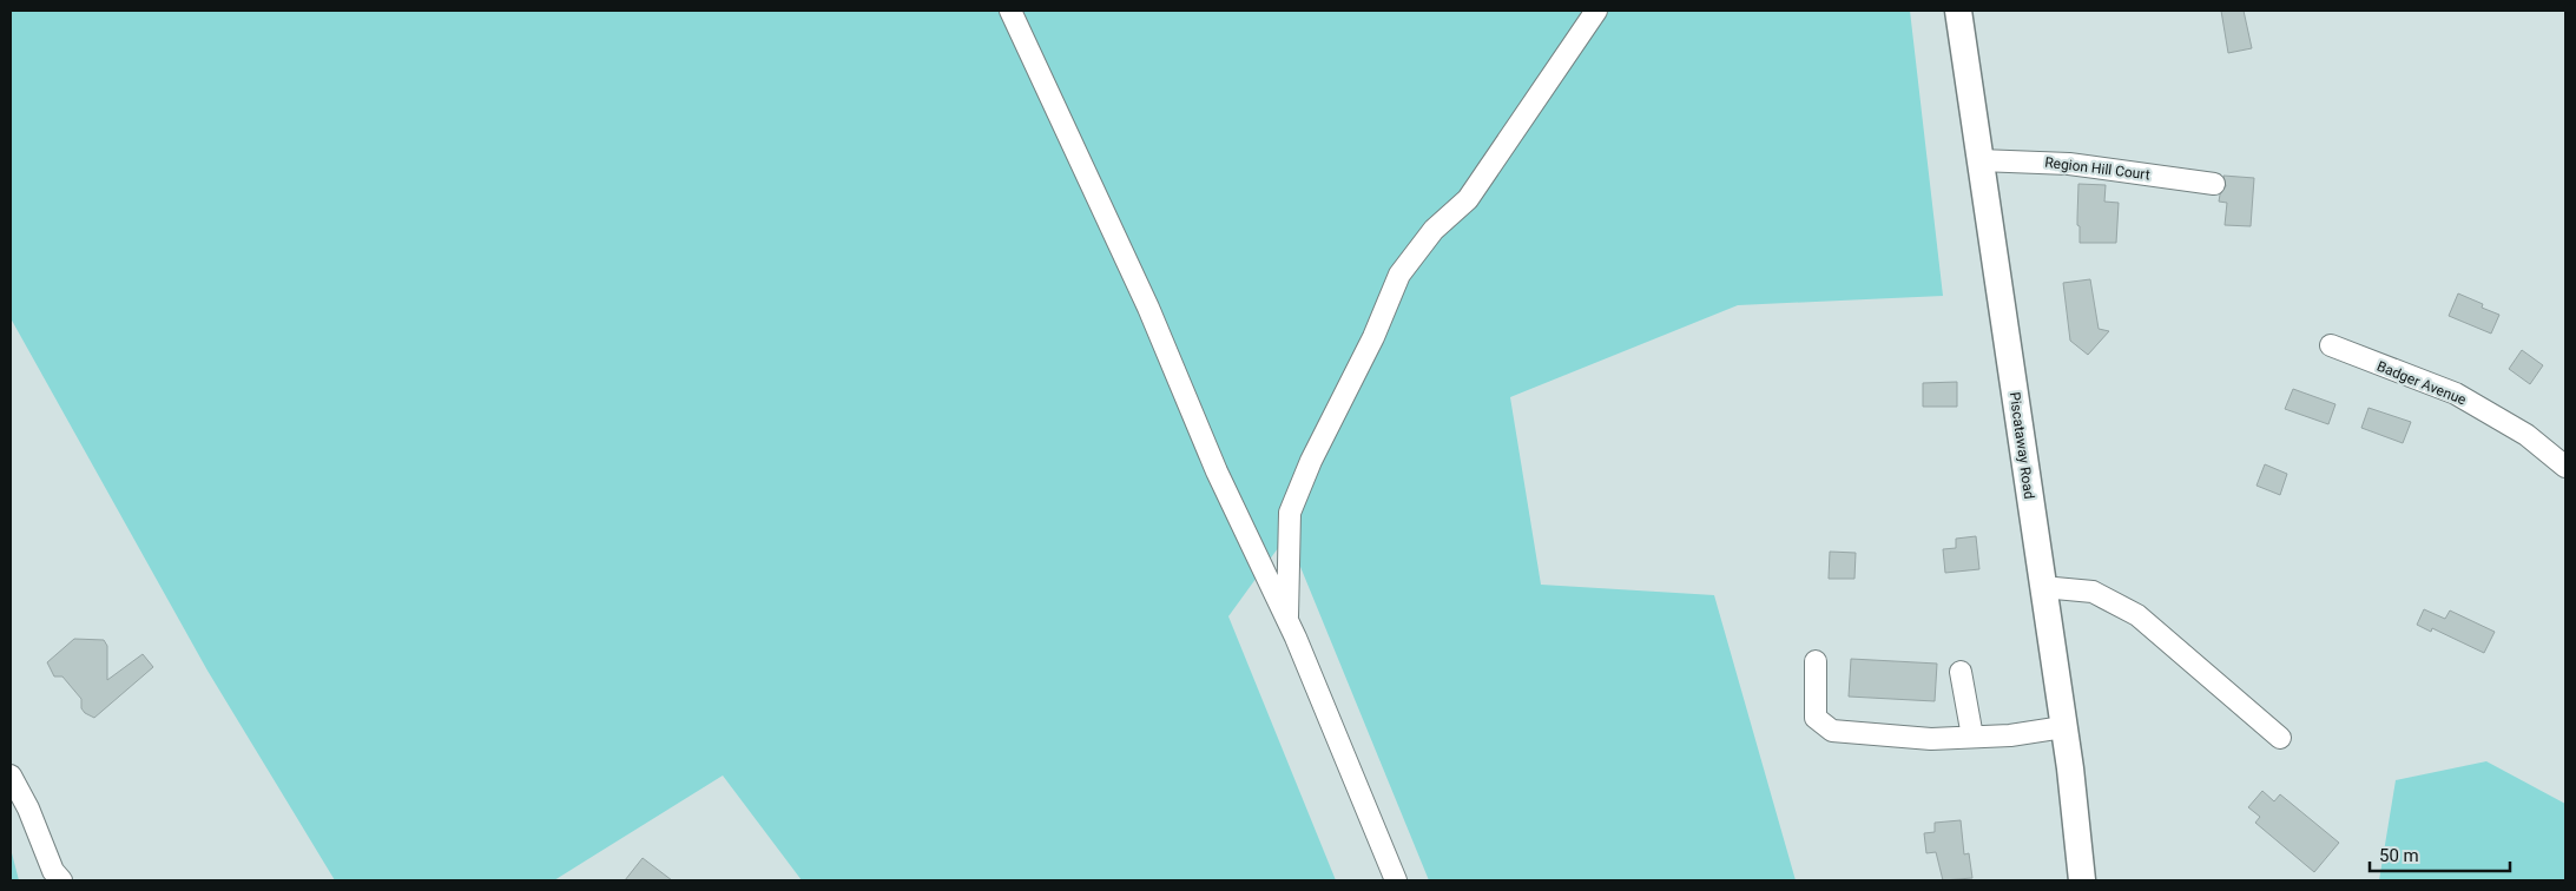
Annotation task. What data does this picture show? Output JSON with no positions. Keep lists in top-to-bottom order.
{
  "streets": {
    "main road": ["Piscataway Road"],
    "street": ["Region Hill Court", "Badger Avenue"]
  },
  "crossings": [
    ["Region Hill Court", "Piscataway Road"]
  ],
  "scale_bar": "50 m"
}
